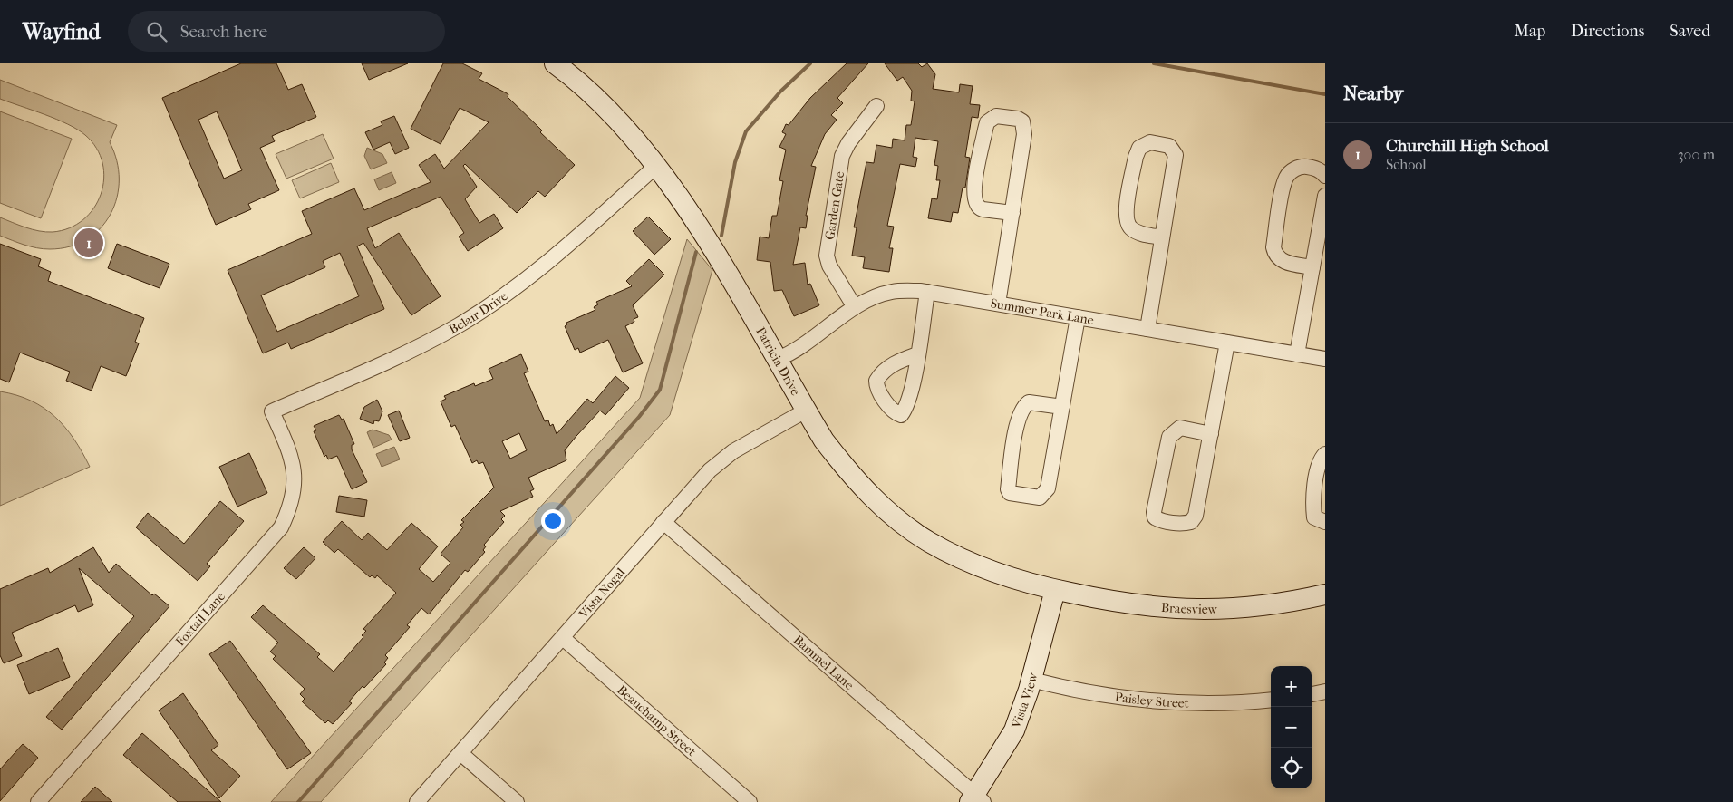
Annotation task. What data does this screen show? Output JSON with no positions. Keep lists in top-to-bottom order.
{
  "streets": {
    "street": [
      "Garden Gate",
      "Belair Drive",
      "Summer Park Lane",
      "Patricia Drive",
      "Vista Nogal",
      "Braesview",
      "Foxtail Lane",
      "Bammel Lane",
      "Vista View",
      "Paisley Street",
      "Beauchamp Street"
    ]
  },
  "crossings": [
    ["Garden Gate", "Summer Park Lane"],
    ["Belair Drive", "Patricia Drive"],
    ["Belair Drive", "Foxtail Lane"],
    ["Summer Park Lane", "Patricia Drive"],
    ["Patricia Drive", "Vista Nogal"],
    ["Patricia Drive", "Braesview"],
    ["Patricia Drive", "Vista View"],
    ["Vista Nogal", "Bammel Lane"],
    ["Vista Nogal", "Beauchamp Street"],
    ["Braesview", "Vista View"],
    ["Bammel Lane", "Vista View"],
    ["Vista View", "Paisley Street"]
  ],
  "page": {
    "header": "Wayfind",
    "search": "Search here",
    "nav": ["Map", "Directions", "Saved"],
    "heading": "Nearby",
    "list": [
      {
        "mark": "1",
        "name": "Churchill High School",
        "note": "School",
        "value": "300 m"
      }
    ],
    "pins": "1",
    "map_buttons": ["+", "−"]
  }
}
